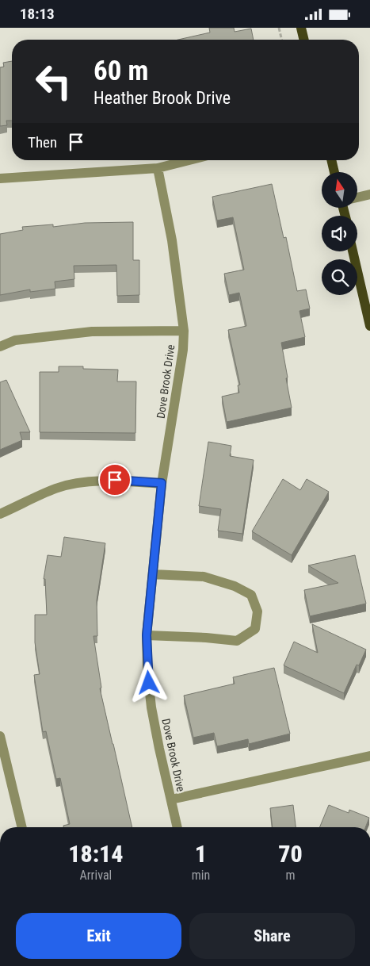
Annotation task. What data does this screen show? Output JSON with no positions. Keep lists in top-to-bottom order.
{
  "streets": {
    "street": ["Dove Brook Drive"]
  },
  "north": "top",
  "page": {
    "status": "18:13",
    "turn": ["60 m", "Heather Brook Drive"],
    "then": "Then",
    "eta": [
      "18:14",
      "Arrival",
      "1",
      "min",
      "70",
      "m"
    ],
    "buttons": ["Exit", "Share"]
  }
}
